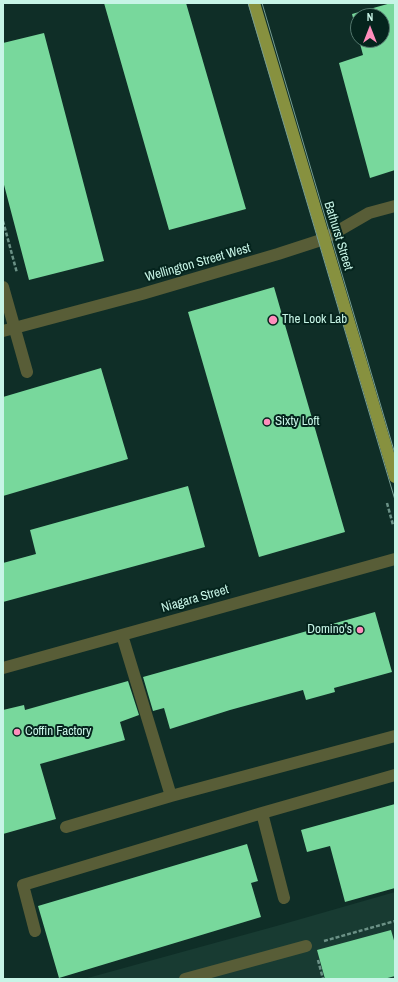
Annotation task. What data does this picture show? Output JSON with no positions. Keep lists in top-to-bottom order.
{
  "streets": {
    "main road": ["Bathurst Street"],
    "street": ["Wellington Street West", "Niagara Street"]
  },
  "crossings": [
    ["Bathurst Street", "Wellington Street West"]
  ],
  "places": [
    "The Look Lab",
    "Sixty Loft",
    "Domino's",
    "Coffin Factory"
  ],
  "north": "top"
}
